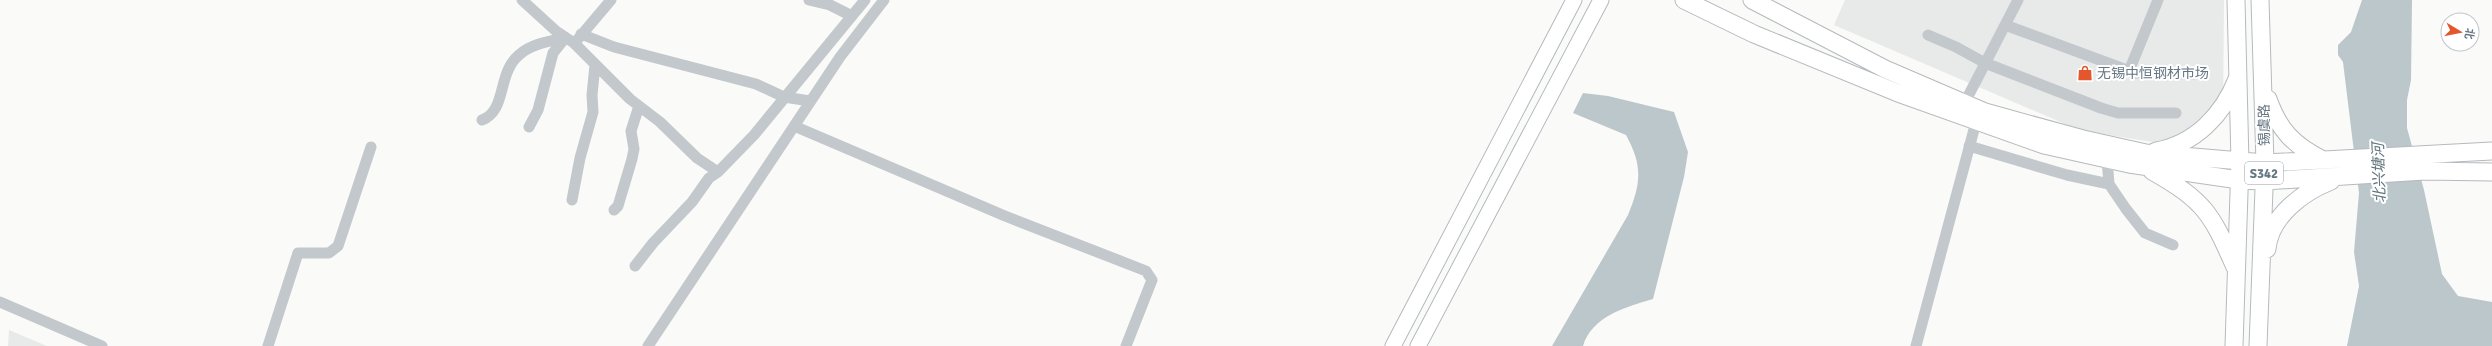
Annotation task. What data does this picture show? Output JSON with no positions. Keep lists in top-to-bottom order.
{
  "streets": {
    "main road": ["锡虞路", "S342"]
  },
  "water": ["北兴塘河"],
  "places": {
    "shop": ["无锡中恒钢材市场"]
  },
  "north": "right"
}
